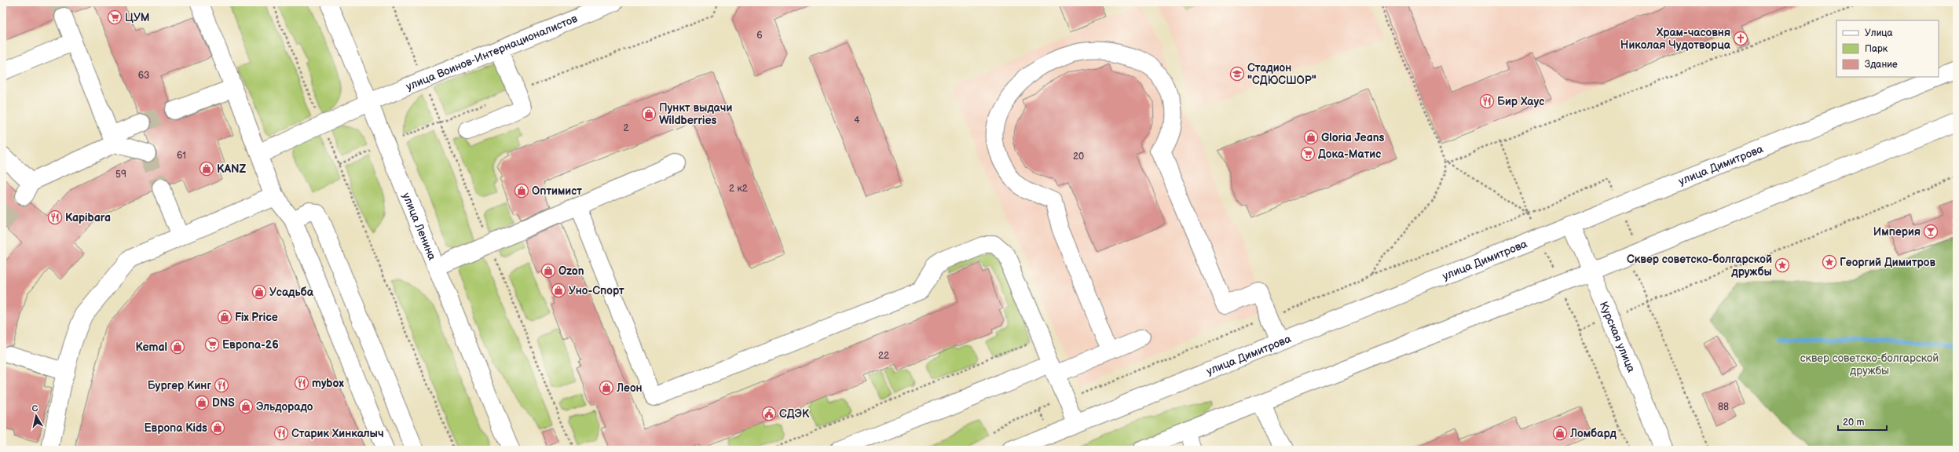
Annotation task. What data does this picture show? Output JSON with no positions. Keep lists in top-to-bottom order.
{
  "streets": {
    "main road": [
      "улица Воинов-Интернационалистов",
      "улица Димитрова",
      "улица Ленина",
      "Курская улица"
    ]
  },
  "crossings": [
    ["улица Воинов-Интернационалистов", "улица Ленина"],
    ["улица Димитрова", "Курская улица"]
  ],
  "parks": ["сквер советско-болгарской дружбы"],
  "places": {
    "supermarket": ["ЦУМ", "Дока-Матис", "Европа-26"],
    "church": ["Храм-часовня Николая Чудотворца"],
    "school or university": ["Стадион \"СДЮСШОР\""],
    "restaurant": [
      "Бир Хаус",
      "Kapibara",
      "mybox",
      "Бургер Кинг",
      "Старик Хинкалыч"
    ],
    "shop": [
      "Пункт выдачи Wildberries",
      "Gloria Jeans",
      "KANZ",
      "Оптимист",
      "Ozon",
      "Уно-Спорт",
      "Усадьба",
      "Fix Price",
      "Kemal",
      "Леон",
      "DNS",
      "Эльдорадо",
      "Европа Kids",
      "Ломбард"
    ],
    "bar": ["Империя"],
    "place": ["Георгий Димитров", "Сквер советско-болгарской дружбы"],
    "public building": ["СДЭК"]
  },
  "house_numbers": [
    "6",
    "63",
    "4",
    "2",
    "61",
    "20",
    "59",
    "2 к2",
    "22",
    "88"
  ],
  "legend": ["Улица", "Парк", "Здание"],
  "scale_bar": "20 m",
  "north": "top"
}
